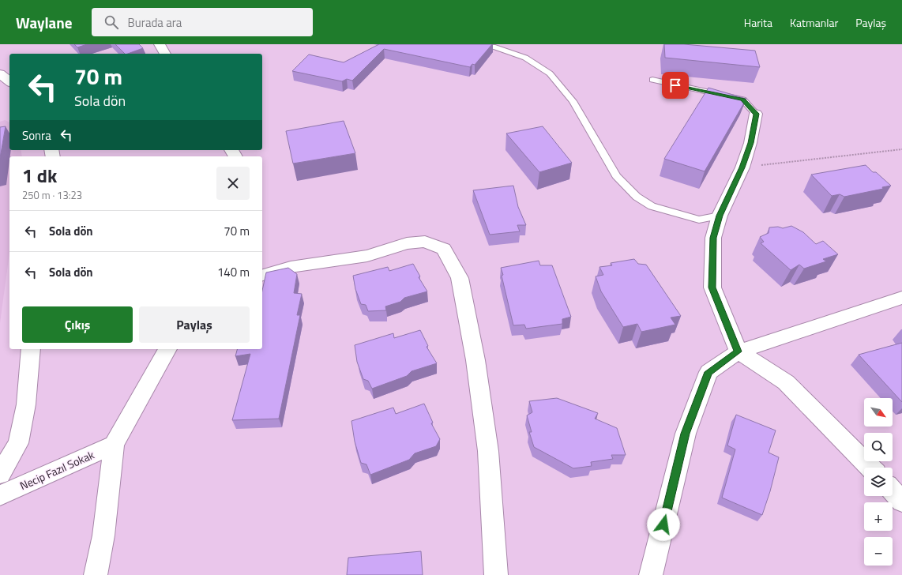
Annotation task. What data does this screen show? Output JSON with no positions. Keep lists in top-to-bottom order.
{
  "streets": {
    "street": ["Necip Fazıl Sokak"]
  },
  "north": "bottom right",
  "page": {
    "header": "Waylane",
    "search": "Burada ara",
    "nav": ["Harita", "Katmanlar", "Paylaş"],
    "turn": ["70 m", "Sola dön"],
    "then": "Sonra",
    "heading": ["1 dk", "250 m · 13:23"],
    "list": [
      {
        "name": "Sola dön",
        "value": "70 m"
      },
      {
        "name": "Sola dön",
        "value": "140 m"
      }
    ],
    "buttons": ["Çıkış", "Paylaş"],
    "map_buttons": ["+", "−"]
  }
}
